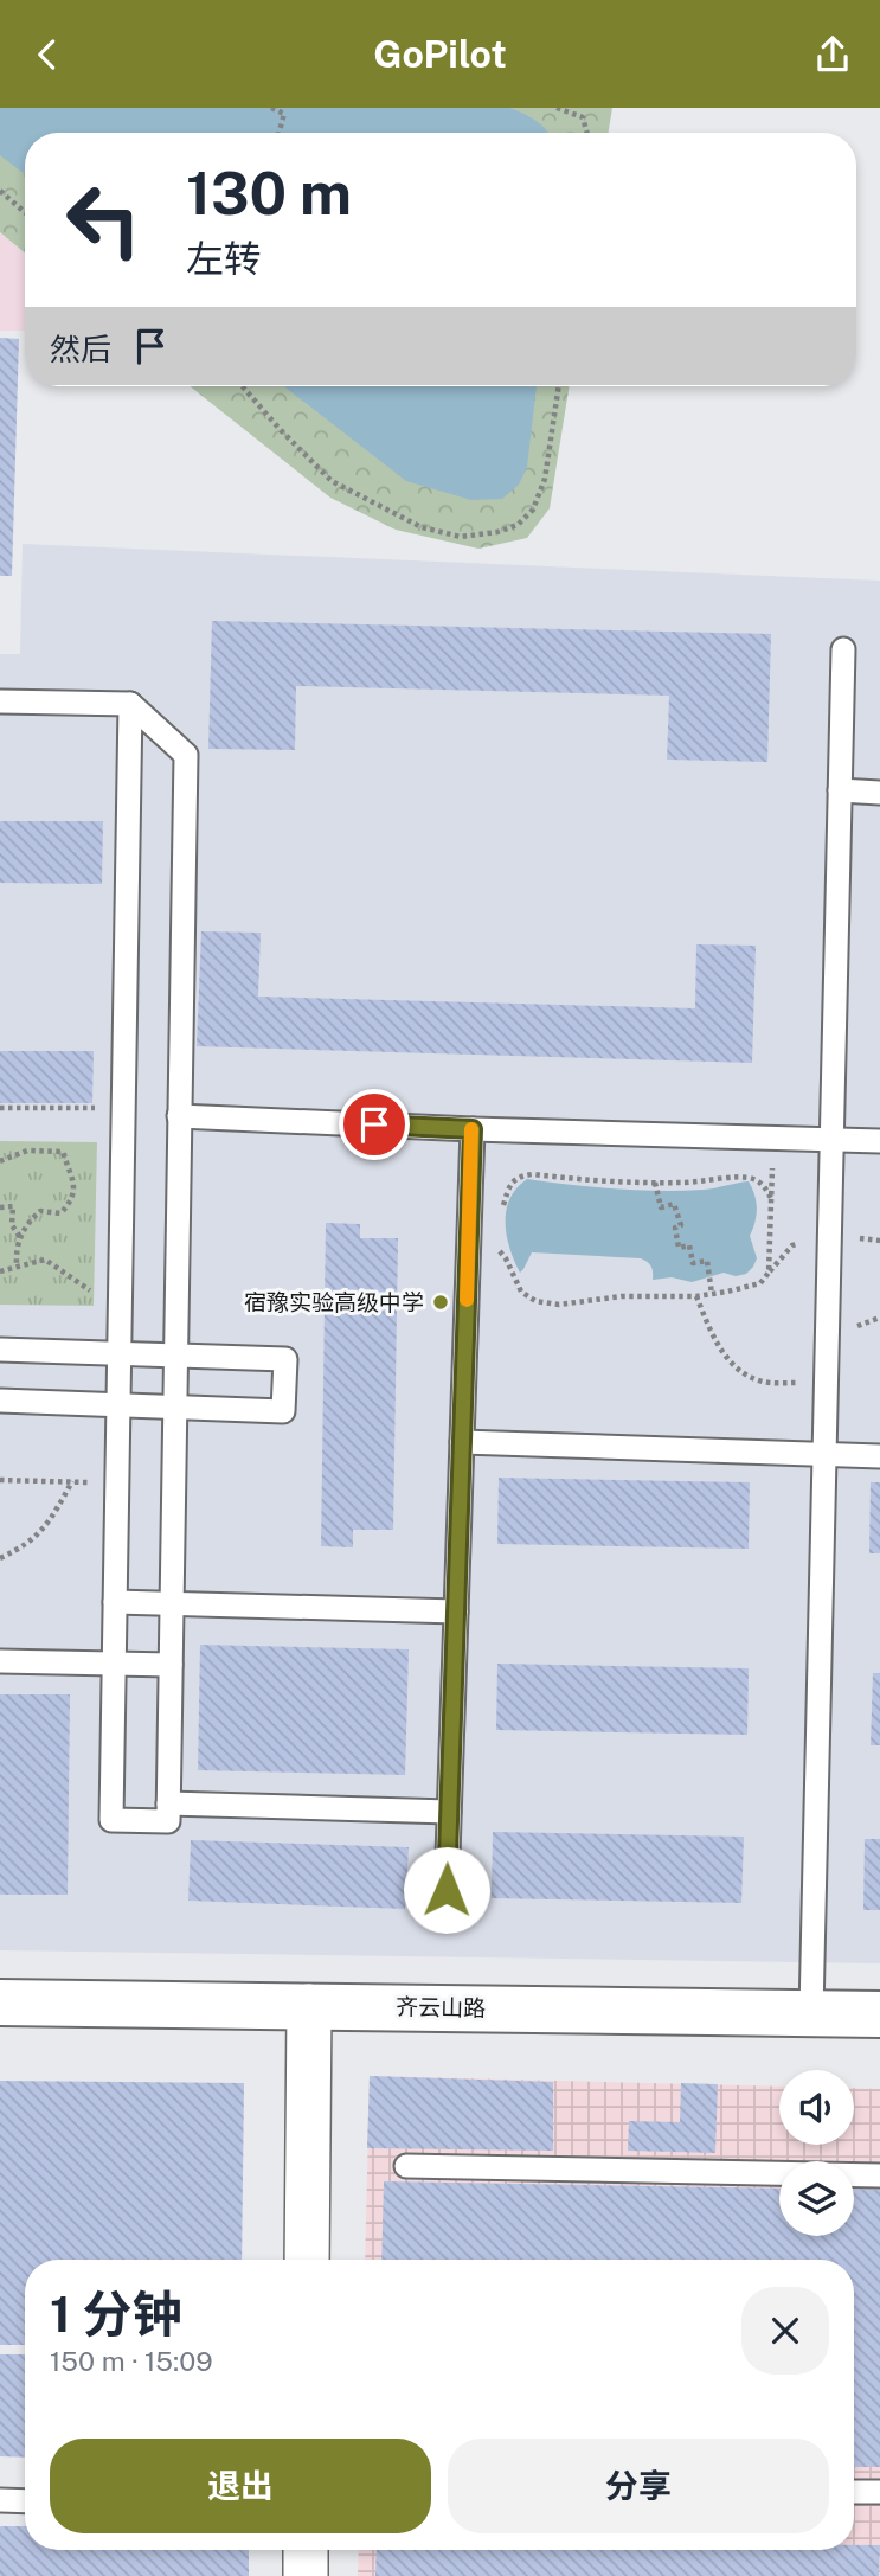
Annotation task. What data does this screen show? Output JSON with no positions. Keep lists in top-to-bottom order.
{
  "streets": {
    "street": ["齐云山路"]
  },
  "places": ["宿豫实验高级中学"],
  "page": {
    "header": "GoPilot",
    "turn": ["130 m", "左转"],
    "then": "然后",
    "heading": ["1 分钟", "150 m · 15:09"],
    "buttons": ["退出", "分享"]
  }
}
